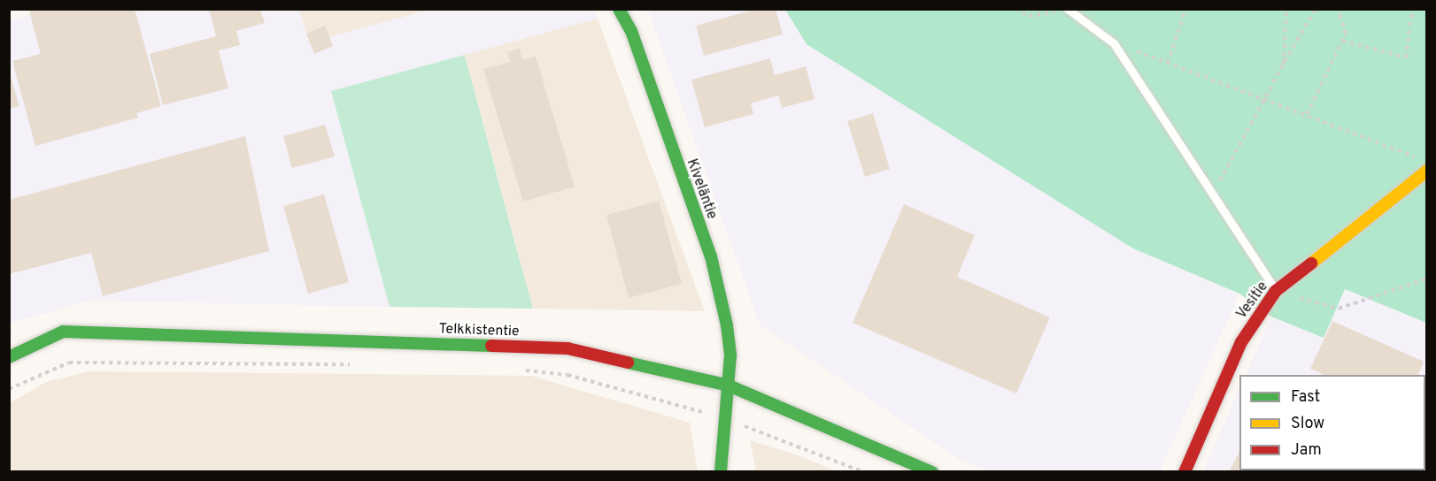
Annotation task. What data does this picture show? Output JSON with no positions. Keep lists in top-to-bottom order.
{
  "streets": {
    "street": ["Kiveläntie", "Vesitie", "Telkkistentie"]
  },
  "crossings": [
    ["Kiveläntie", "Telkkistentie"]
  ],
  "legend": ["Fast", "Slow", "Jam"]
}
